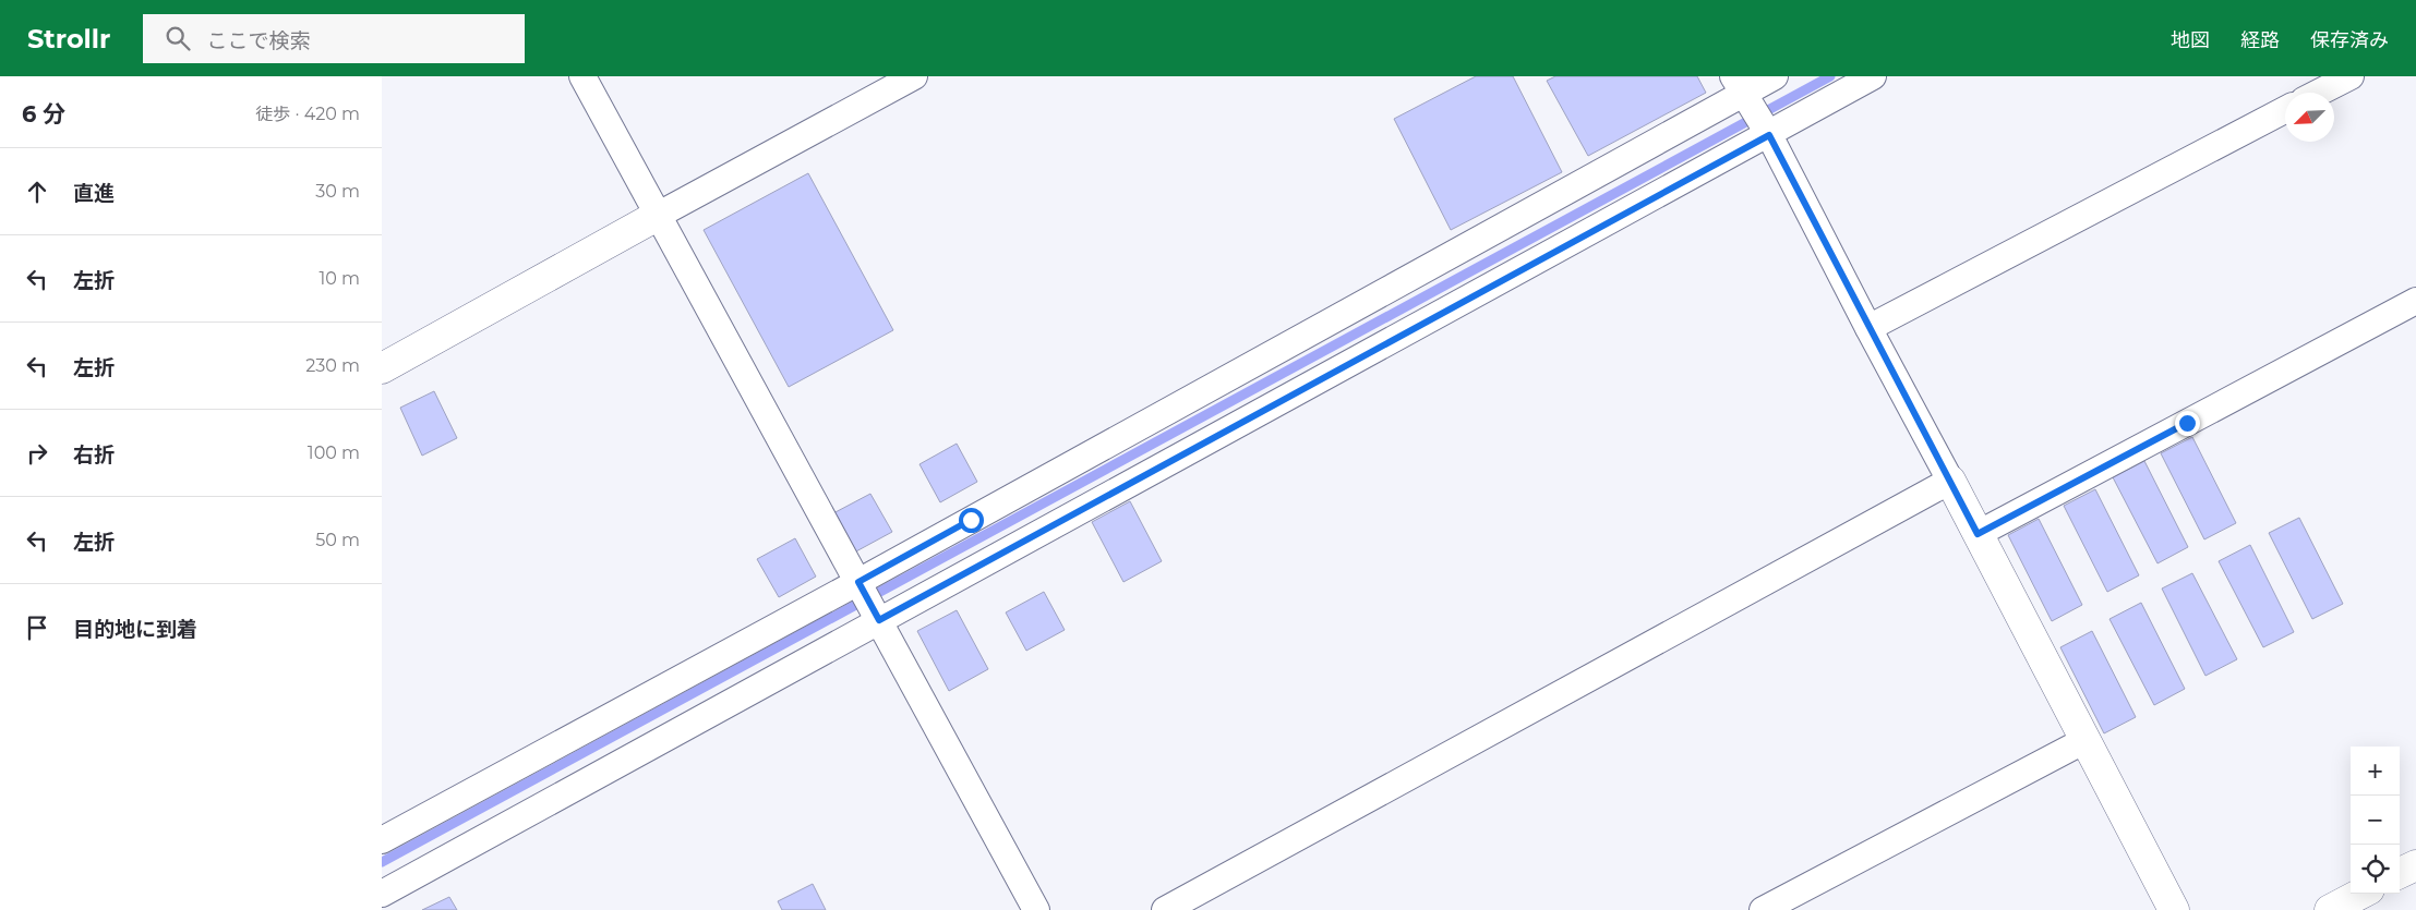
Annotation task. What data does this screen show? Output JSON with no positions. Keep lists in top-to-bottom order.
{
  "north": "bottom left",
  "page": {
    "header": "Strollr",
    "search": "ここで検索",
    "nav": ["地図", "経路", "保存済み"],
    "heading": ["6 分", "徒歩 · 420 m"],
    "list": [
      ["直進", "30 m"],
      ["左折", "10 m"],
      ["左折", "230 m"],
      ["右折", "100 m"],
      ["左折", "50 m"],
      "目的地に到着"
    ],
    "map_buttons": ["+", "−"]
  }
}
